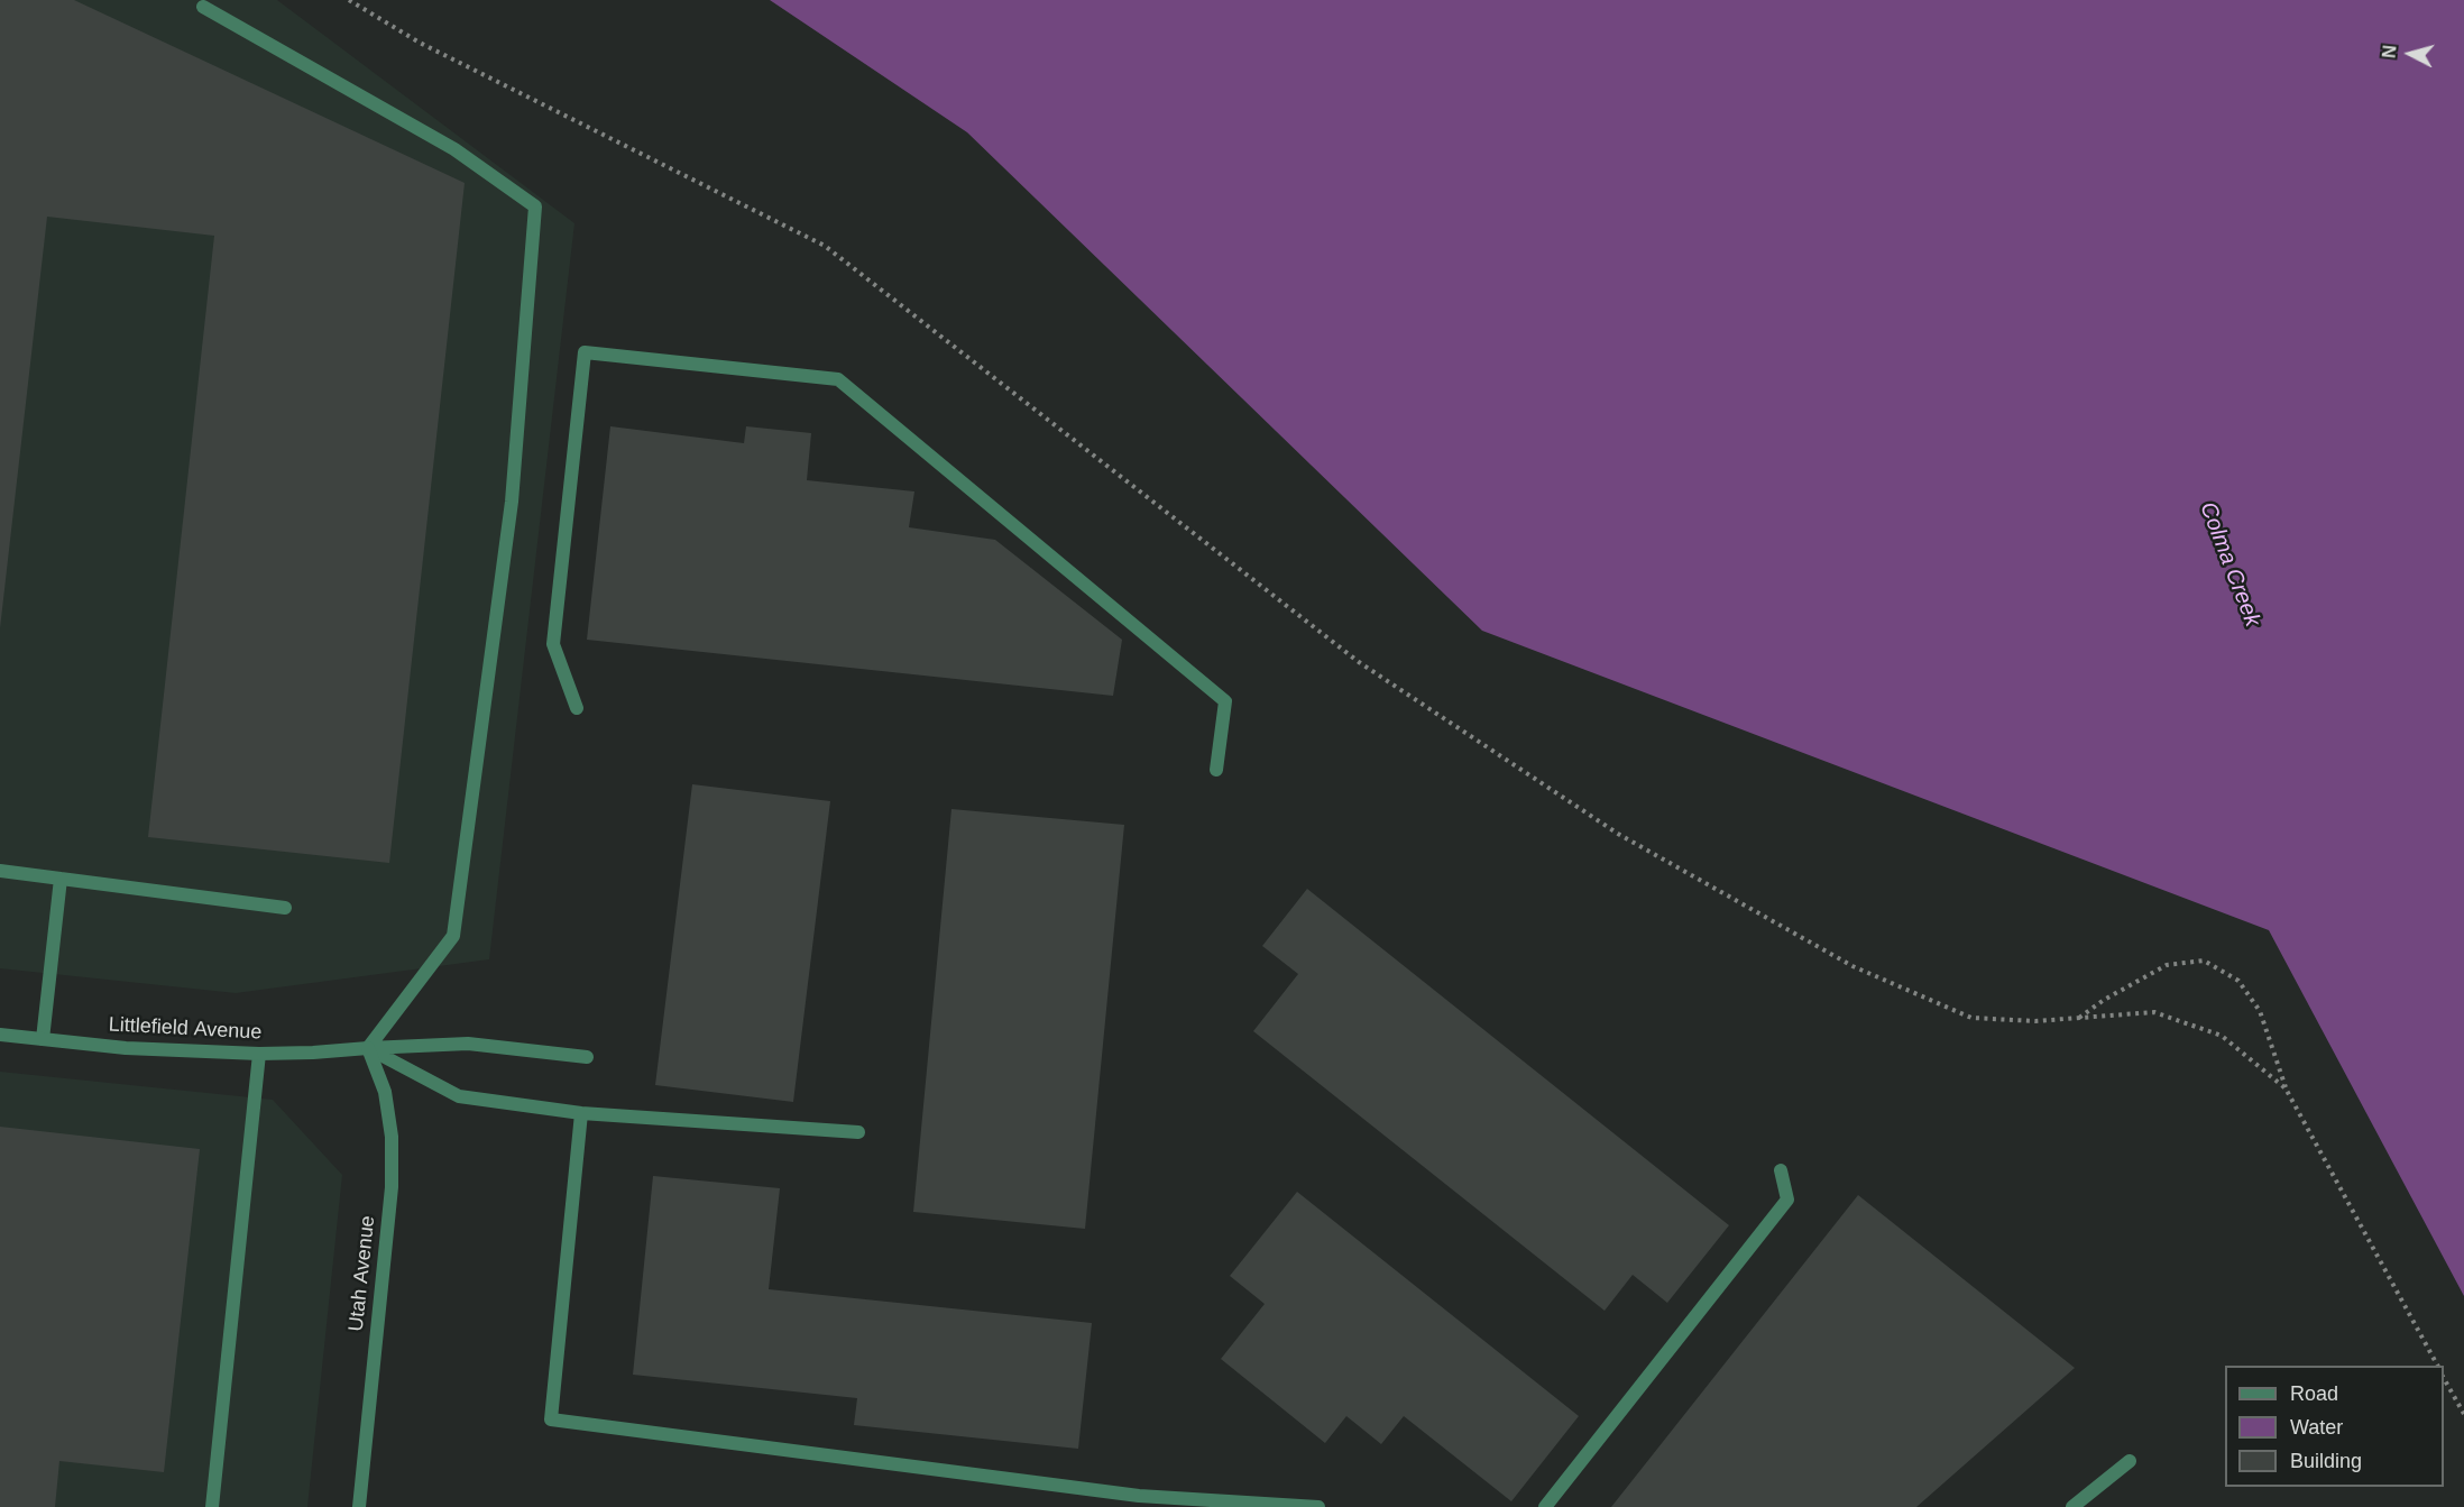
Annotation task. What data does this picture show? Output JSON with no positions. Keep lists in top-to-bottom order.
{
  "streets": {
    "street": ["Littlefield Avenue", "Utah Avenue"]
  },
  "crossings": [
    ["Littlefield Avenue", "Utah Avenue"]
  ],
  "water": ["Colma Creek"],
  "legend": ["Road", "Water", "Building"],
  "north": "left"
}
